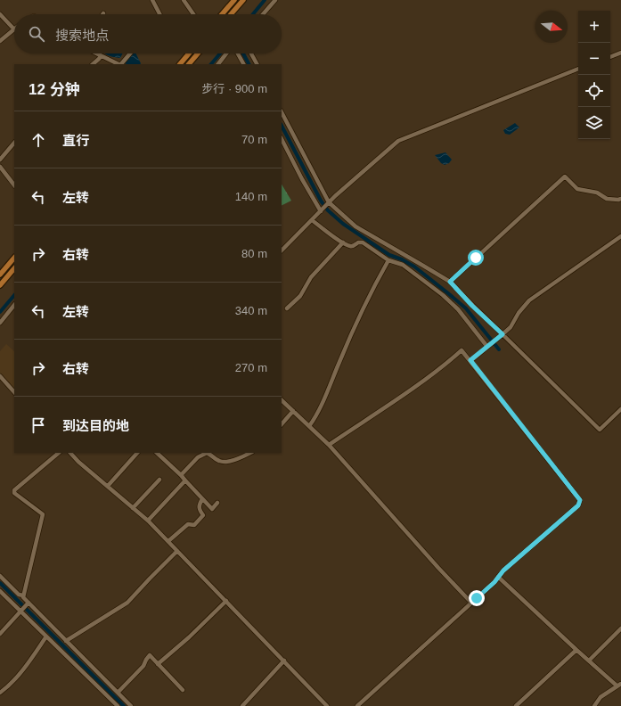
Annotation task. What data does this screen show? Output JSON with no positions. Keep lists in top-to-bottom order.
{
  "north": "right",
  "page": {
    "map_buttons": ["+", "−"],
    "search": "搜索地点",
    "heading": ["12 分钟", "步行 · 900 m"],
    "list": [
      ["直行", "70 m"],
      ["左转", "140 m"],
      ["右转", "80 m"],
      ["左转", "340 m"],
      ["右转", "270 m"],
      "到达目的地"
    ]
  }
}
